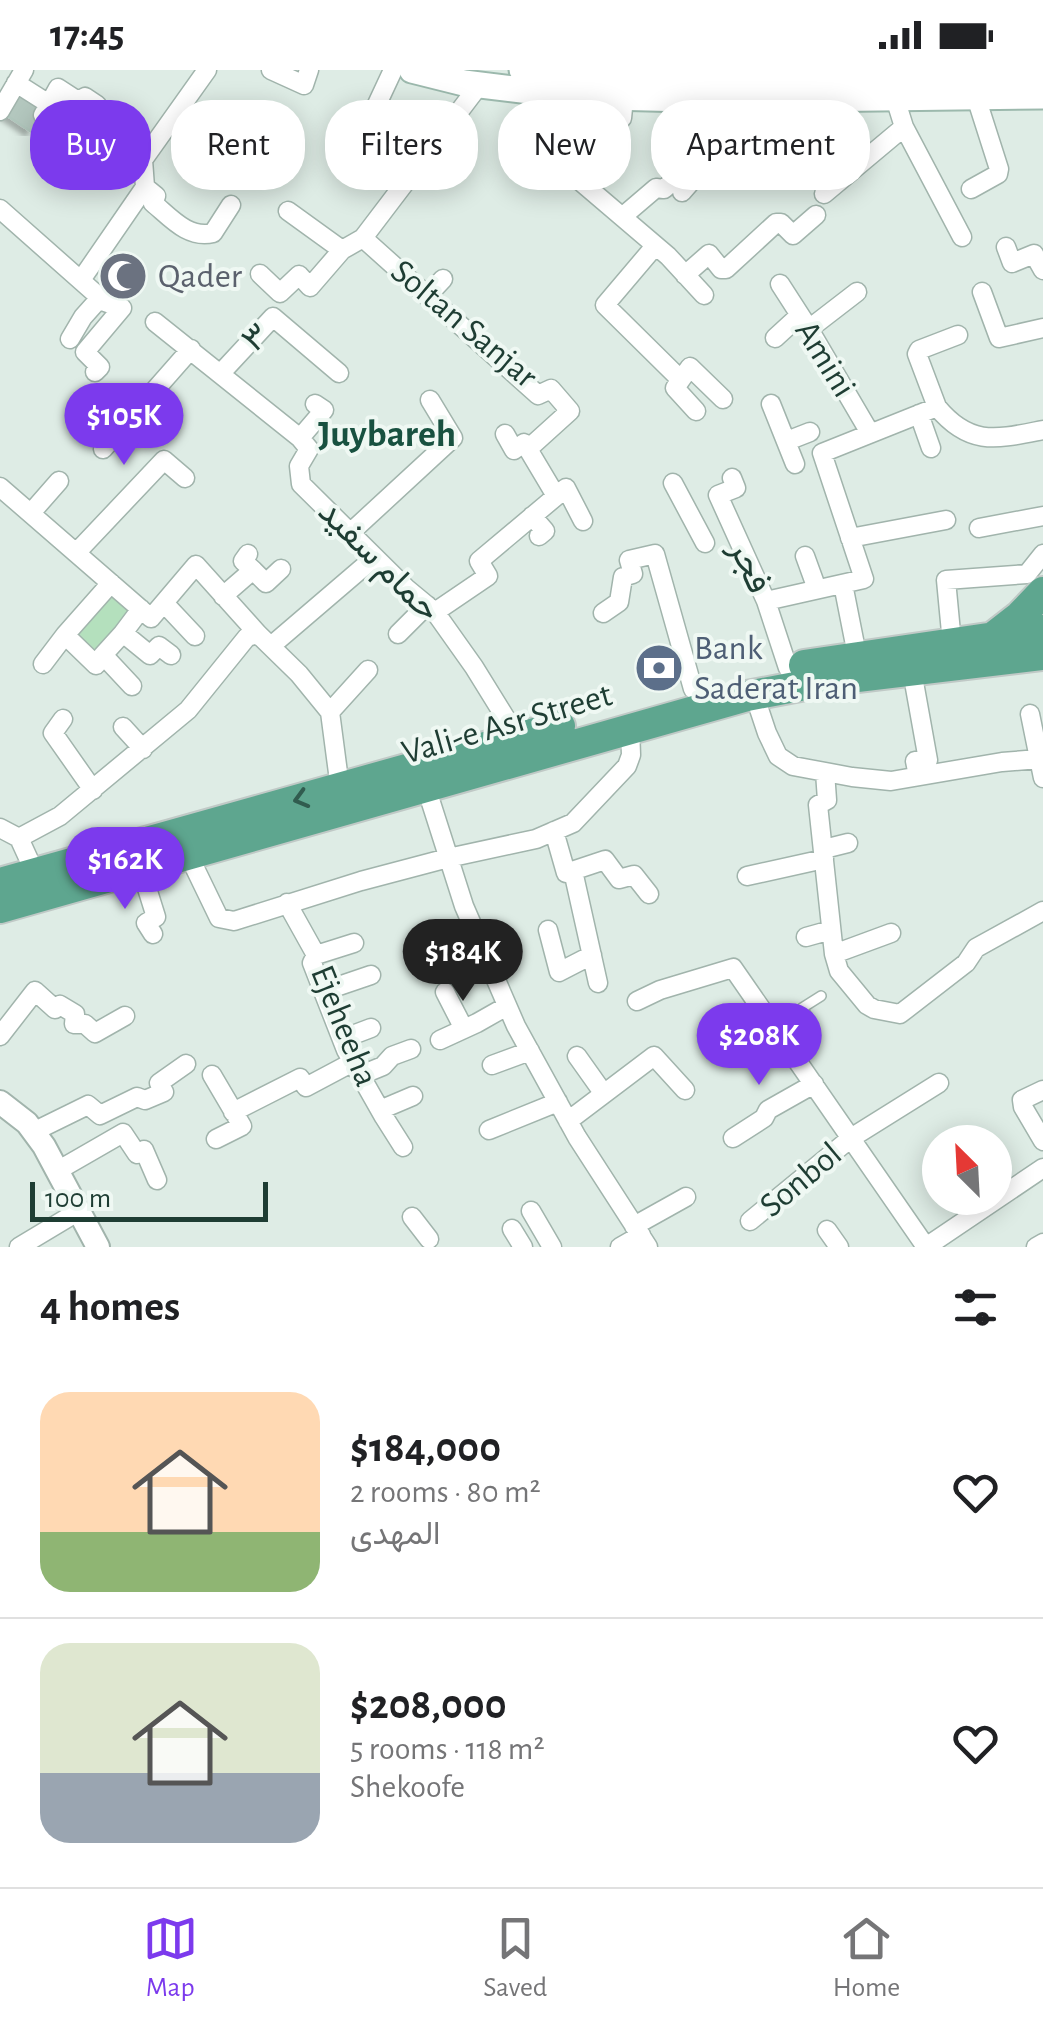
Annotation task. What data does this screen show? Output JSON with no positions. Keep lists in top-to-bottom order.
{
  "streets": {
    "main road": ["Vali-e Asr Street"],
    "street": [
      "Soltan Sanjar",
      "۳",
      "Amini",
      "حمام سفید",
      "فجر",
      "Ejeheeha",
      "Sonbol"
    ]
  },
  "crossings": [
    ["حمام سفید", "Vali-e Asr Street"],
    ["فجر", "Vali-e Asr Street"]
  ],
  "districts": ["Juybareh"],
  "places": {
    "mosque": ["Qader"],
    "bank": ["Bank Saderat Iran"]
  },
  "scale_bar": "100 m",
  "north": "top left",
  "page": {
    "status": "17:45",
    "chip": [
      "Buy",
      "Rent",
      "Filters",
      "New",
      "Apartment"
    ],
    "price": [
      "$105K",
      "$162K",
      "$184K",
      "$208K"
    ],
    "scale": "100 m",
    "heading": "4 homes",
    "list": [
      {
        "name": "$184,000",
        "note": "2 rooms · 80 m² · المهدی"
      },
      {
        "name": "$208,000",
        "note": "5 rooms · 118 m² · Shekoofe"
      }
    ],
    "tabs": ["Map", "Saved", "Home"]
  }
}
